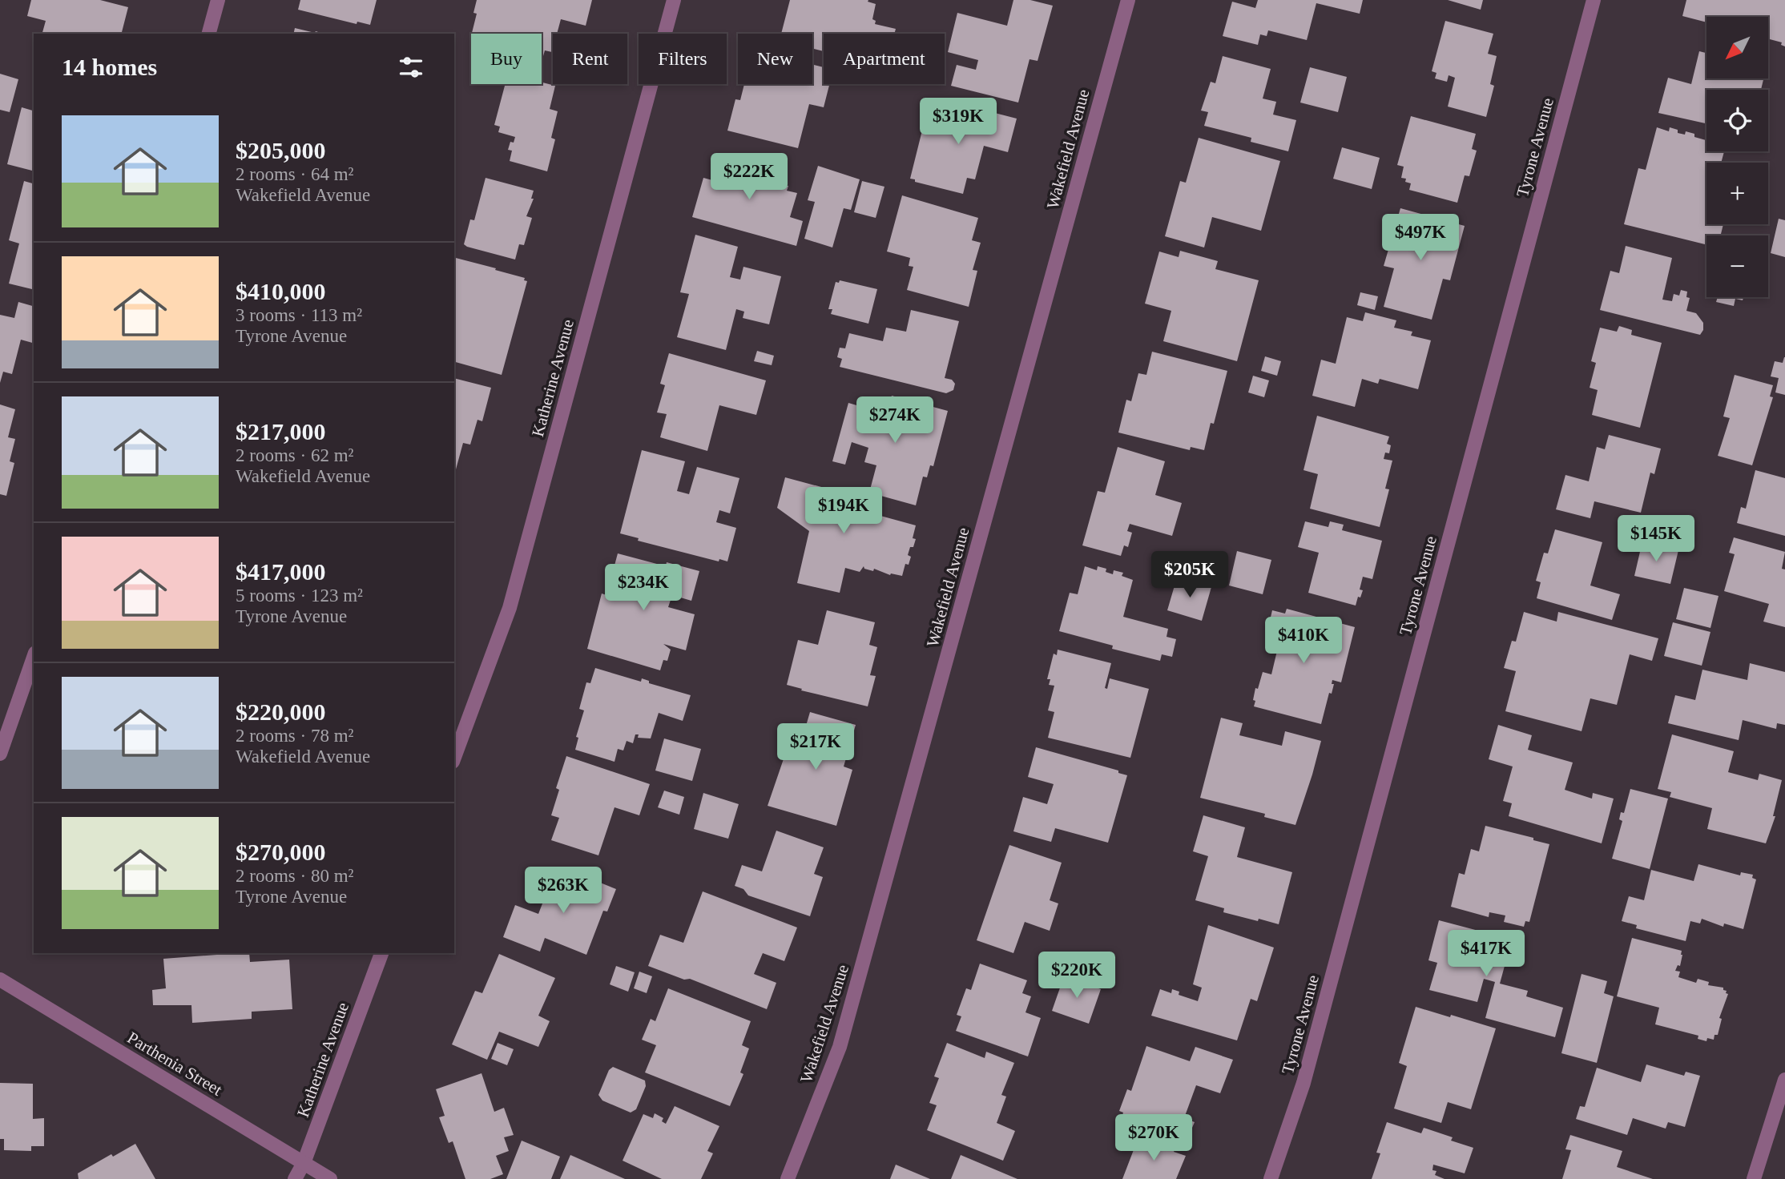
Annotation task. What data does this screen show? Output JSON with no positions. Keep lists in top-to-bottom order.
{
  "streets": {
    "street": [
      "Tyrone Avenue",
      "Wakefield Avenue",
      "Katherine Avenue",
      "Parthenia Street"
    ]
  },
  "crossings": [
    ["Katherine Avenue", "Parthenia Street"]
  ],
  "north": "bottom left",
  "page": {
    "map_buttons": ["+", "−"],
    "chip": [
      "Buy",
      "Rent",
      "Filters",
      "New",
      "Apartment"
    ],
    "heading": "14 homes",
    "price": [
      "$319K",
      "$222K",
      "$497K",
      "$274K",
      "$194K",
      "$145K",
      "$205K",
      "$234K",
      "$410K",
      "$217K",
      "$263K",
      "$417K",
      "$220K",
      "$270K"
    ],
    "list": [
      {
        "name": "$205,000",
        "note": "2 rooms · 64 m² · Wakefield Avenue"
      },
      {
        "name": "$410,000",
        "note": "3 rooms · 113 m² · Tyrone Avenue"
      },
      {
        "name": "$217,000",
        "note": "2 rooms · 62 m² · Wakefield Avenue"
      },
      {
        "name": "$417,000",
        "note": "5 rooms · 123 m² · Tyrone Avenue"
      },
      {
        "name": "$220,000",
        "note": "2 rooms · 78 m² · Wakefield Avenue"
      },
      {
        "name": "$270,000",
        "note": "2 rooms · 80 m² · Tyrone Avenue"
      }
    ]
  }
}
